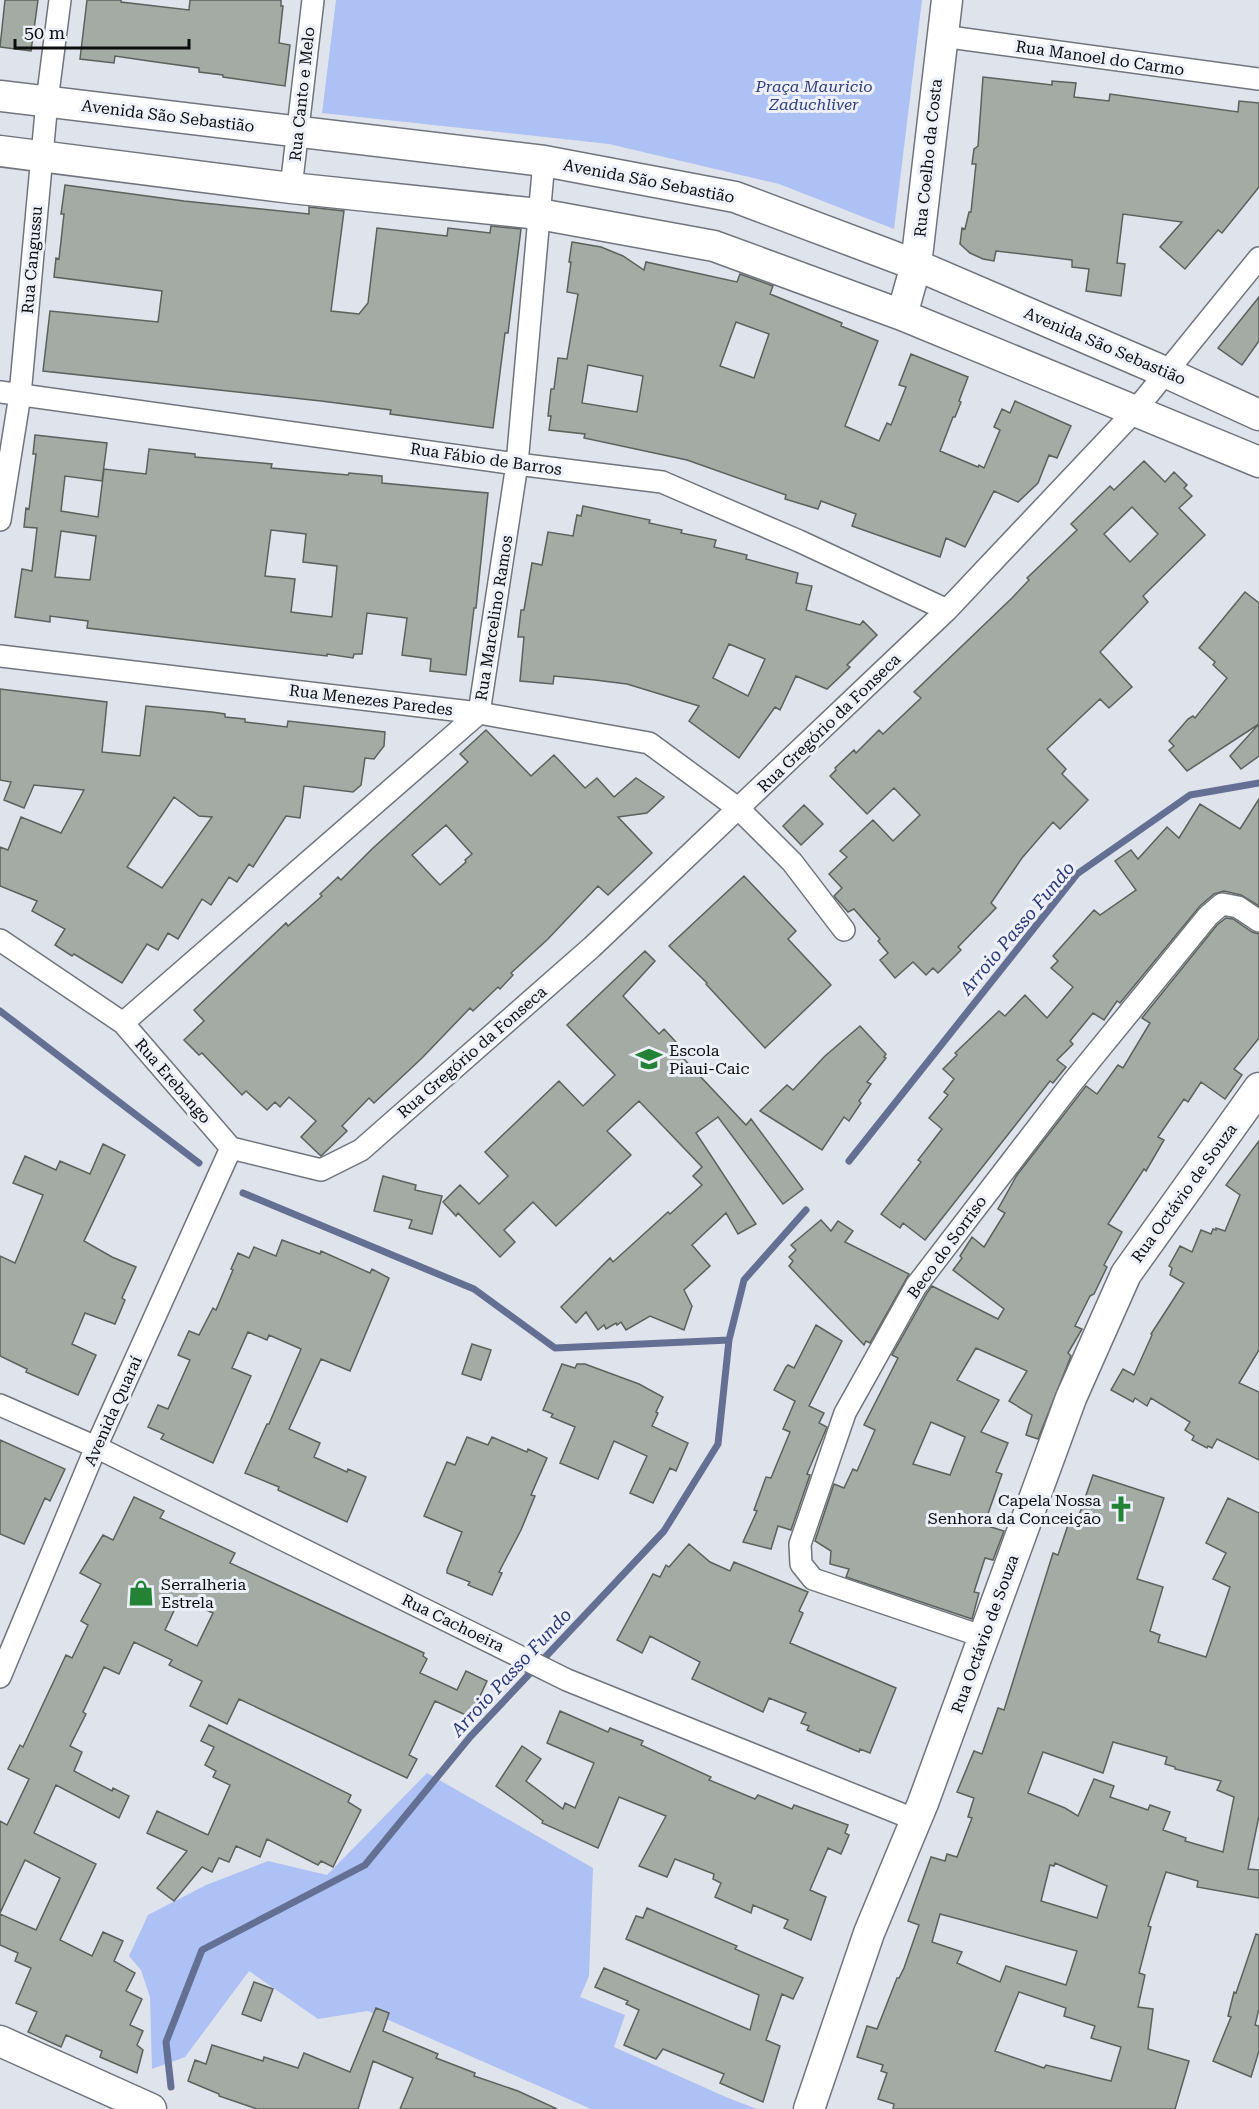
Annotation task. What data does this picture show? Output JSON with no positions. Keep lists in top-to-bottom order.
{
  "streets": {
    "street": [
      "Rua Manoel do Carmo",
      "Rua Canto e Melo",
      "Avenida São Sebastião",
      "Rua Coelho da Costa",
      "Rua Cangussu",
      "Rua Fábio de Barros",
      "Rua Marcelino Ramos",
      "Rua Menezes Paredes",
      "Rua Gregório da Fonseca",
      "Rua Erebango",
      "Rua Octávio de Souza",
      "Beco do Sorriso",
      "Avenida Quaraí",
      "Rua Cachoeira"
    ]
  },
  "crossings": [
    ["Rua Manoel do Carmo", "Rua Coelho da Costa"],
    ["Rua Canto e Melo", "Avenida São Sebastião"],
    ["Avenida São Sebastião", "Rua Coelho da Costa"],
    ["Avenida São Sebastião", "Rua Cangussu"],
    ["Avenida São Sebastião", "Rua Marcelino Ramos"],
    ["Avenida São Sebastião", "Rua Gregório da Fonseca"],
    ["Rua Cangussu", "Rua Fábio de Barros"],
    ["Rua Fábio de Barros", "Rua Marcelino Ramos"],
    ["Rua Fábio de Barros", "Rua Gregório da Fonseca"],
    ["Rua Marcelino Ramos", "Rua Menezes Paredes"],
    ["Rua Marcelino Ramos", "Rua Erebango"],
    ["Rua Menezes Paredes", "Rua Gregório da Fonseca"],
    ["Rua Gregório da Fonseca", "Rua Erebango"],
    ["Rua Gregório da Fonseca", "Avenida Quaraí"],
    ["Rua Erebango", "Avenida Quaraí"],
    ["Rua Octávio de Souza", "Beco do Sorriso"],
    ["Rua Octávio de Souza", "Rua Cachoeira"],
    ["Avenida Quaraí", "Rua Cachoeira"]
  ],
  "water": ["Arroio Passo Fundo"],
  "parks": ["Praça Mauricio Zaduchliver"],
  "places": {
    "school or university": ["Escola Piaui-Caic"],
    "church": ["Capela Nossa Senhora da Conceição"],
    "shop": ["Serralheria Estrela"]
  },
  "scale_bar": "50 m"
}
